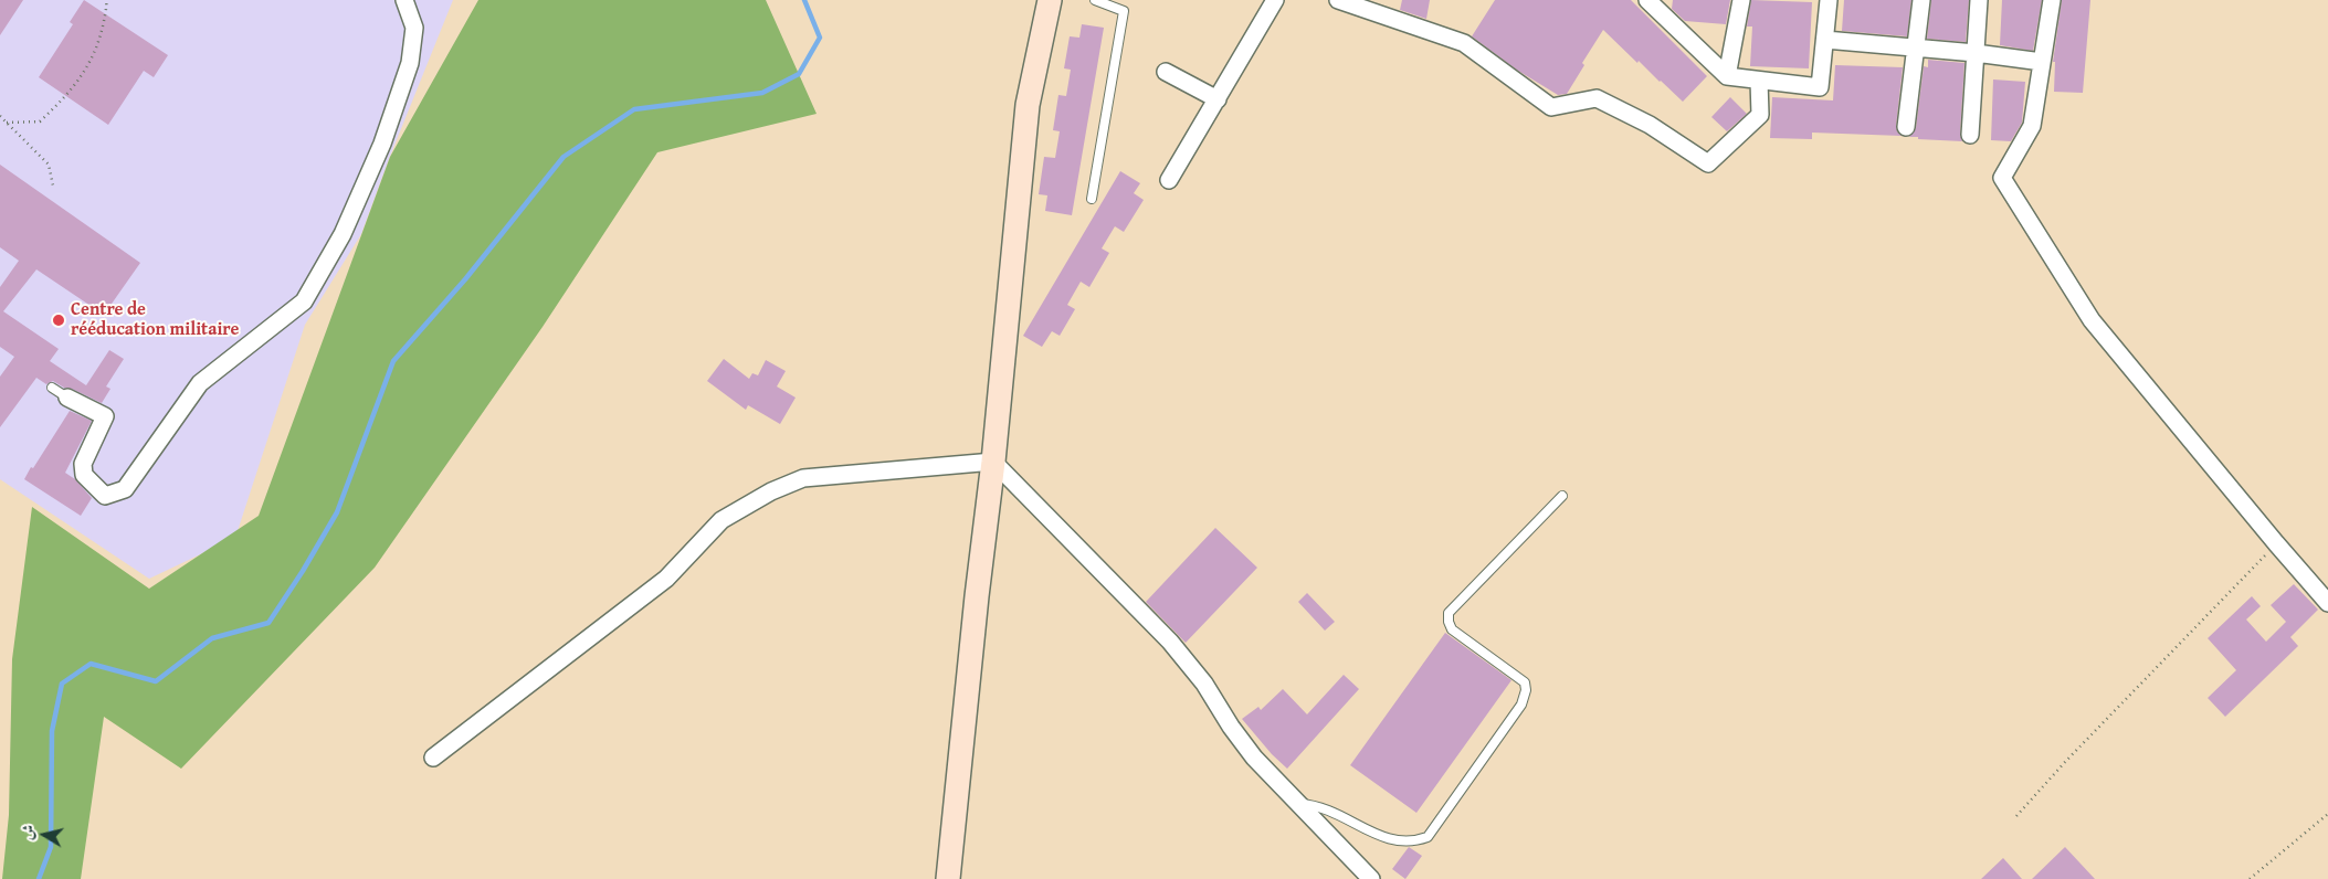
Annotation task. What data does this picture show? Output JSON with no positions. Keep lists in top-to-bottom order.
{
  "places": ["Centre de rééducation militaire"],
  "north": "left"
}
